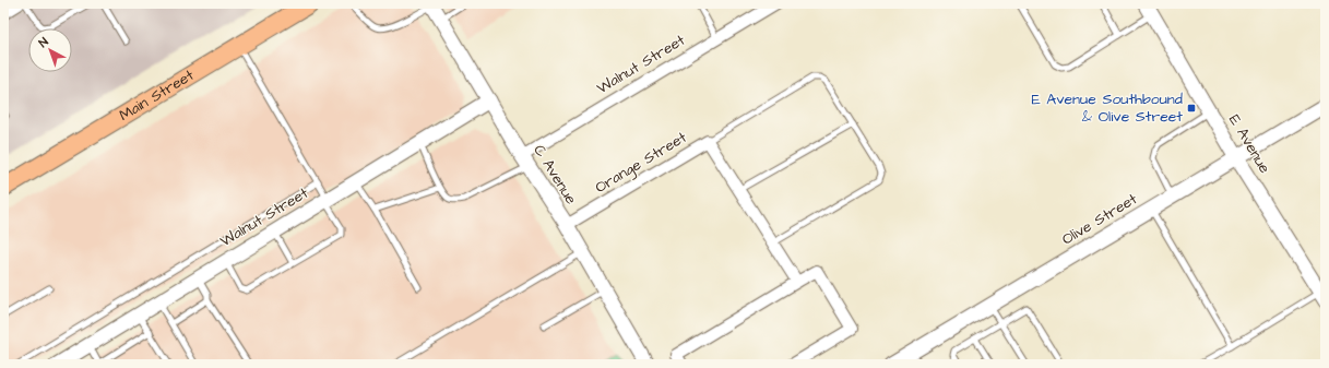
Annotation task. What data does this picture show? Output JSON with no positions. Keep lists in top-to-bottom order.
{
  "streets": {
    "main road": ["Main Street"],
    "street": [
      "Walnut Street",
      "E Avenue",
      "Orange Street",
      "C Avenue",
      "Olive Street"
    ]
  },
  "crossings": [
    ["Walnut Street", "C Avenue"],
    ["E Avenue", "Olive Street"],
    ["Orange Street", "C Avenue"]
  ],
  "places": {
    "transit": ["E Avenue Southbound & Olive Street"]
  },
  "north": "top left"
}
